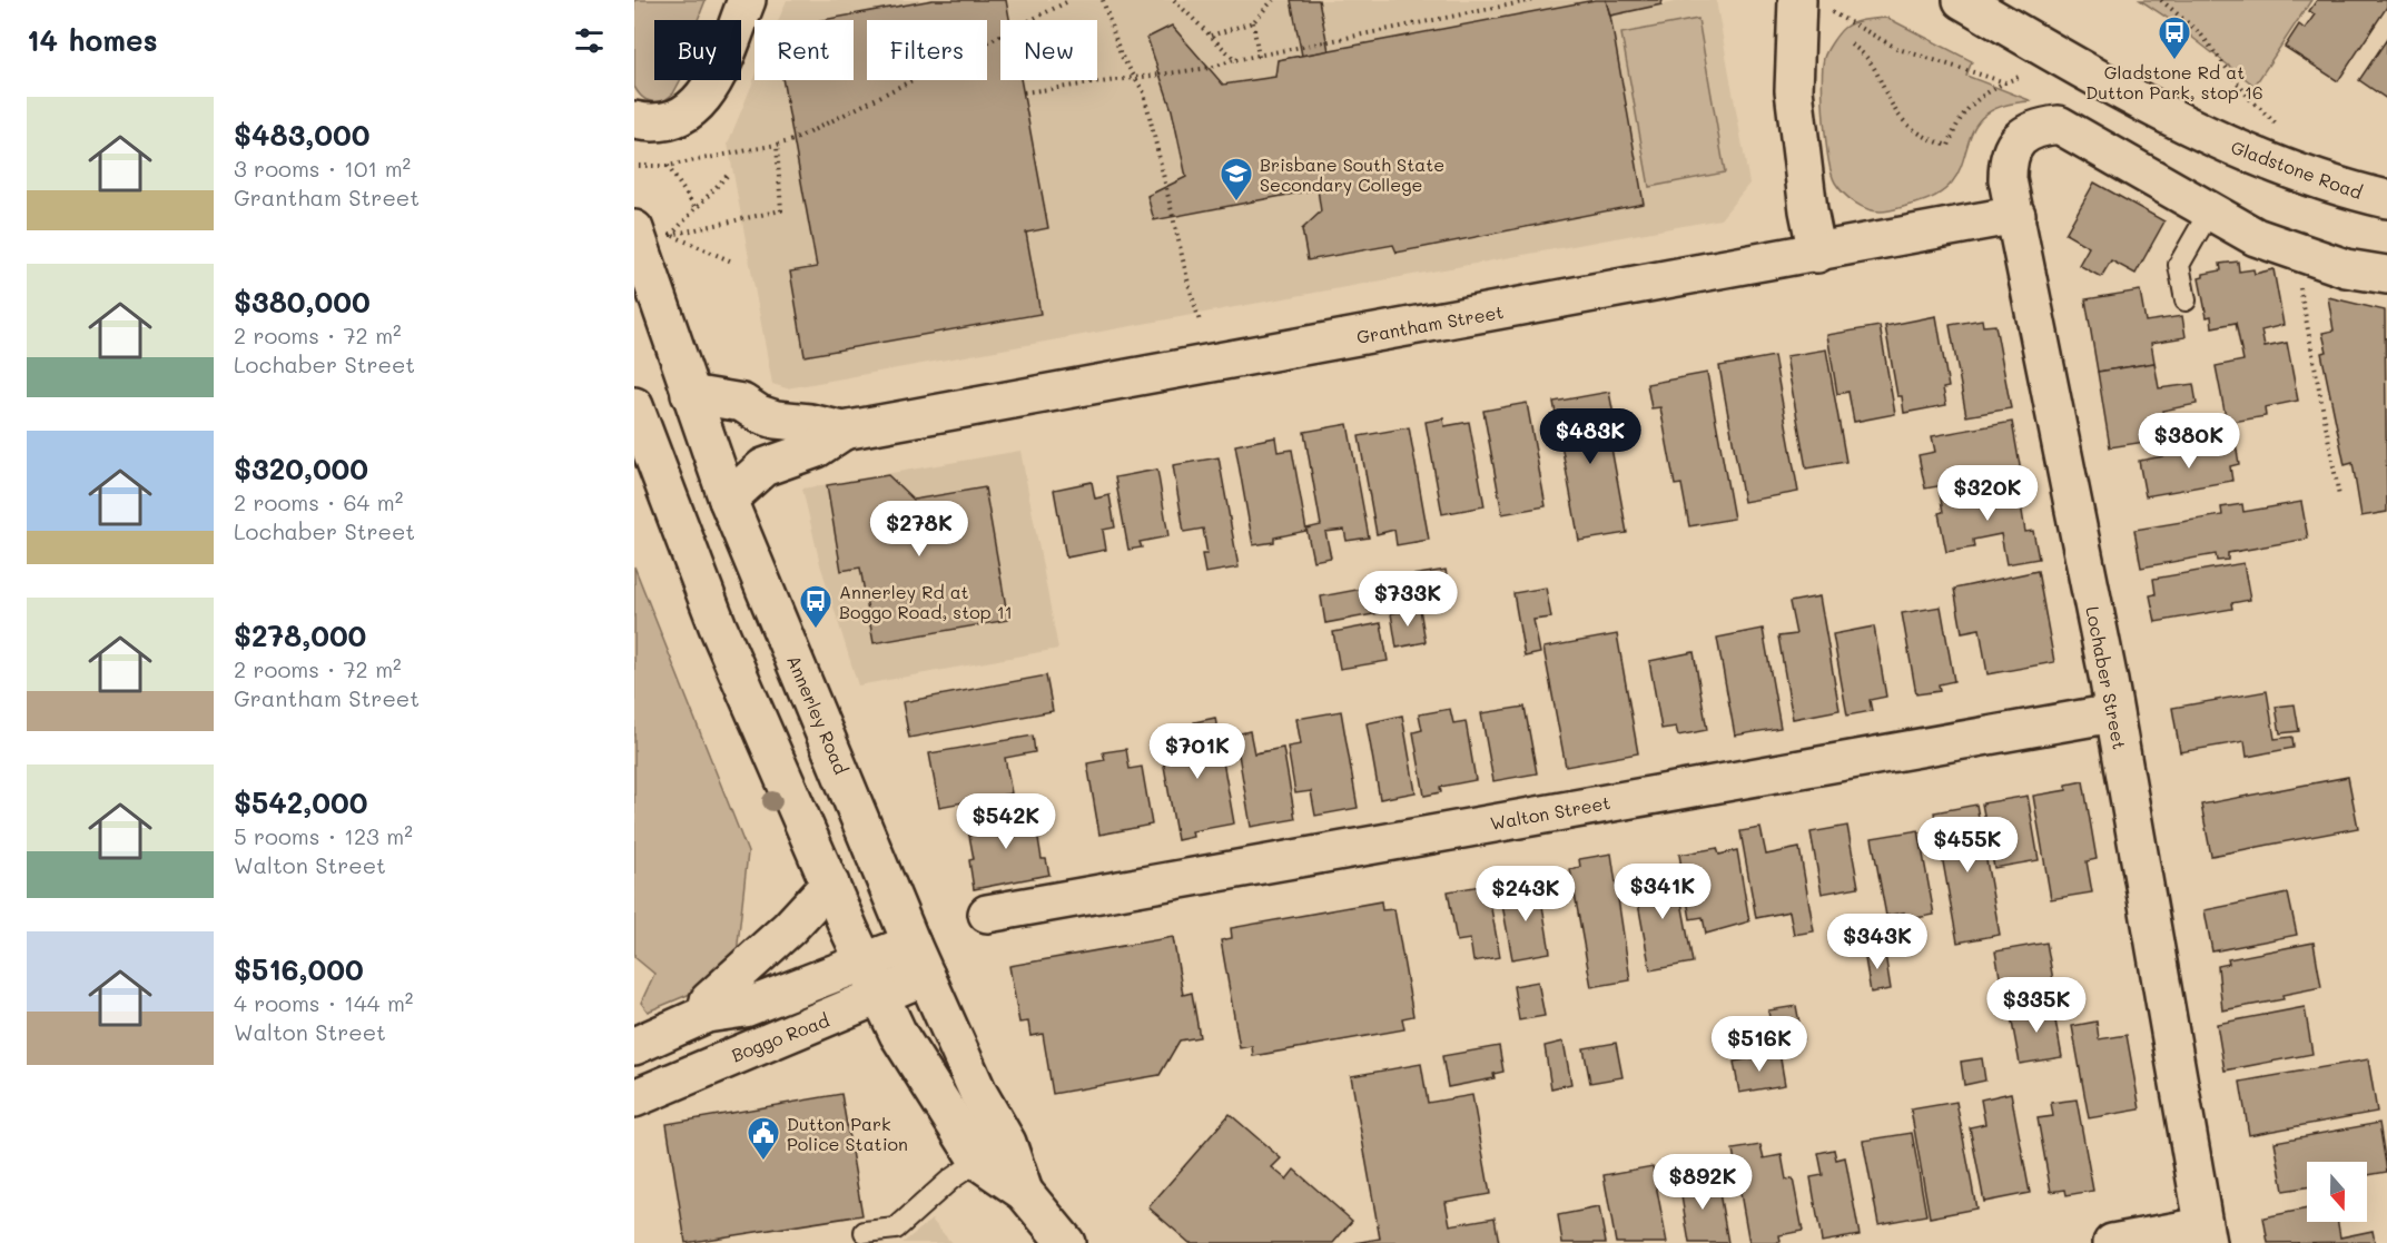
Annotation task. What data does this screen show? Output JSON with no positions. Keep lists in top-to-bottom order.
{
  "streets": {
    "street": [
      "Gladstone Road",
      "Grantham Street",
      "Lochaber Street",
      "Annerley Road",
      "Walton Street",
      "Boggo Road"
    ]
  },
  "crossings": [
    ["Grantham Street", "Lochaber Street"],
    ["Grantham Street", "Annerley Road"],
    ["Lochaber Street", "Walton Street"],
    ["Annerley Road", "Boggo Road"]
  ],
  "places": {
    "bus stop": ["Gladstone Rd at Dutton Park, stop 16", "Annerley Rd at Boggo Road, stop 11"],
    "school or university": ["Brisbane South State Secondary College"],
    "public building": ["Dutton Park Police Station"]
  },
  "north": "bottom",
  "page": {
    "heading": "14 homes",
    "chip": [
      "Buy",
      "Rent",
      "Filters",
      "New"
    ],
    "list": [
      {
        "name": "$483,000",
        "note": "3 rooms · 101 m² · Grantham Street"
      },
      {
        "name": "$380,000",
        "note": "2 rooms · 72 m² · Lochaber Street"
      },
      {
        "name": "$320,000",
        "note": "2 rooms · 64 m² · Lochaber Street"
      },
      {
        "name": "$278,000",
        "note": "2 rooms · 72 m² · Grantham Street"
      },
      {
        "name": "$542,000",
        "note": "5 rooms · 123 m² · Walton Street"
      },
      {
        "name": "$516,000",
        "note": "4 rooms · 144 m² · Walton Street"
      }
    ],
    "price": [
      "$483K",
      "$380K",
      "$320K",
      "$278K",
      "$733K",
      "$701K",
      "$542K",
      "$455K",
      "$341K",
      "$243K",
      "$343K",
      "$335K",
      "$516K",
      "$892K"
    ]
  }
}
